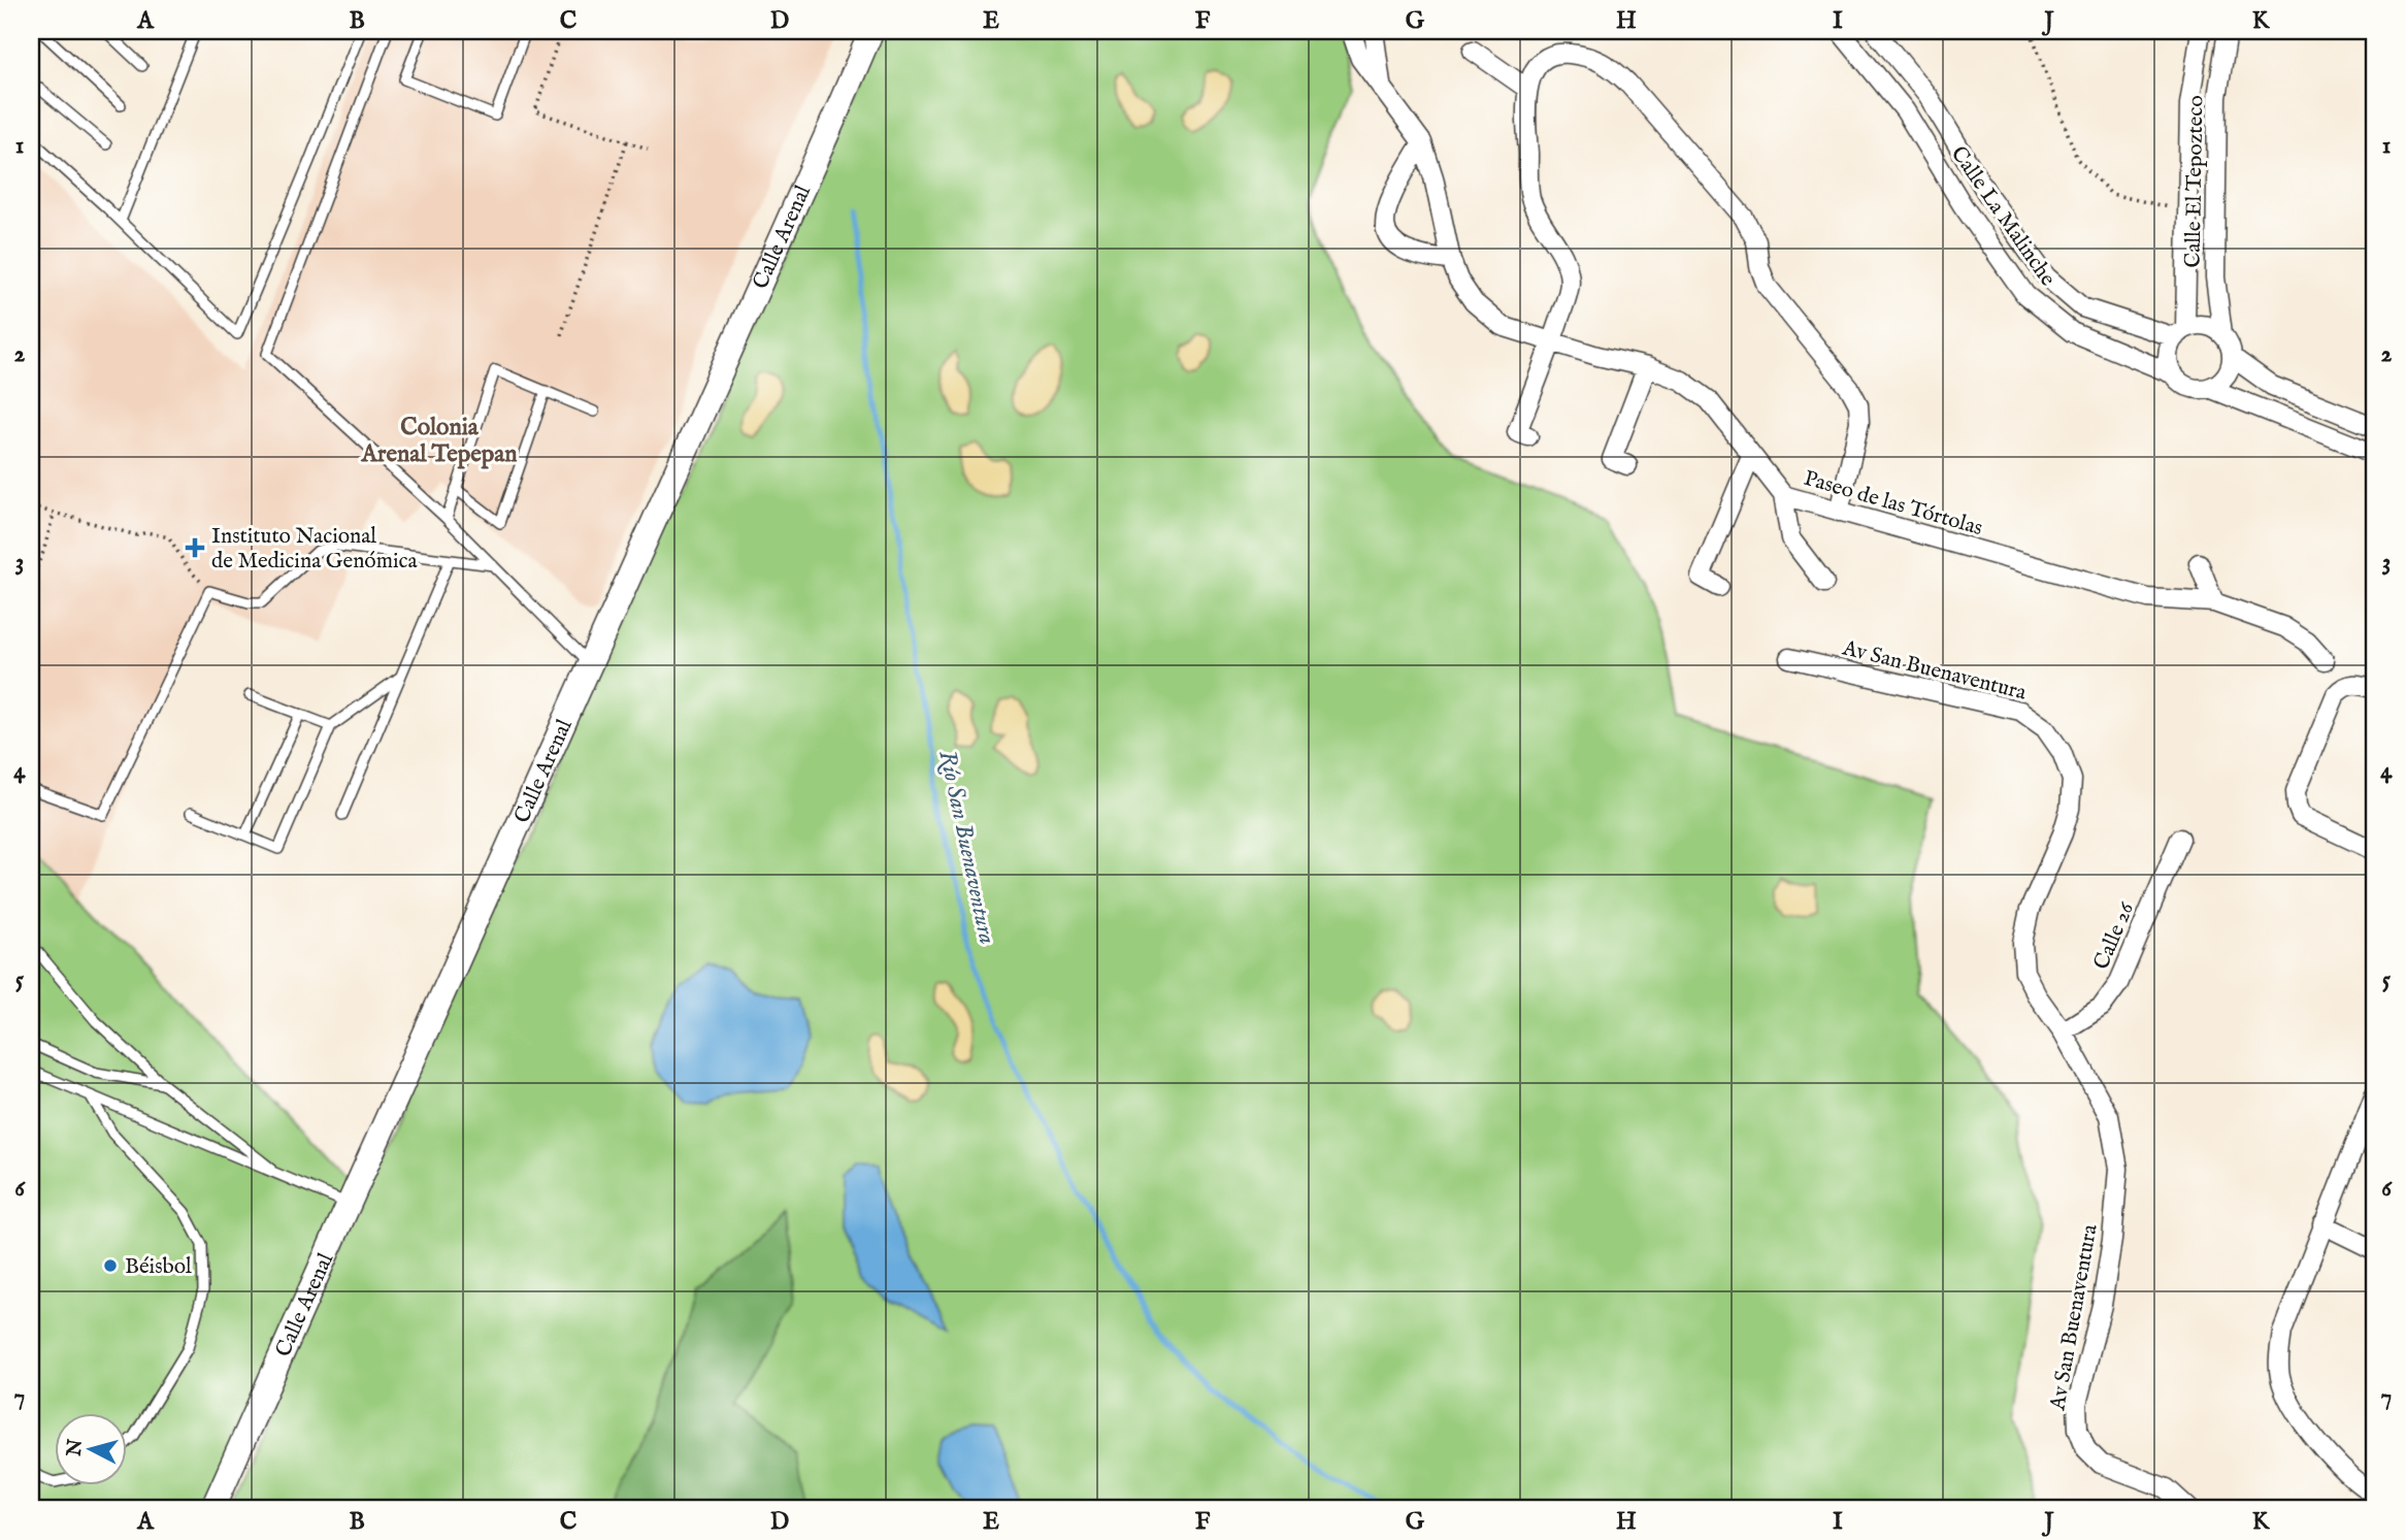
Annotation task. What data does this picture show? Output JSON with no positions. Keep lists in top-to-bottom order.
{
  "streets": {
    "street": [
      "Calle El Tepozteco",
      "Calle La Malinche",
      "Calle Arenal",
      "Paseo de las Tórtolas",
      "Av San Buenaventura",
      "Calle 26"
    ]
  },
  "crossings": [
    ["Calle El Tepozteco", "Calle La Malinche"],
    ["Av San Buenaventura", "Calle 26"]
  ],
  "districts": ["Colonia Arenal Tepepan"],
  "water": ["Río San Buenaventura"],
  "places": {
    "health": ["Instituto Nacional de Medicina Genómica"],
    "other": ["Béisbol"]
  },
  "north": "left",
  "grid": {
    "columns": [
      "A",
      "B",
      "C",
      "D",
      "E",
      "F",
      "G",
      "H",
      "I",
      "J",
      "K"
    ],
    "rows": [
      "1",
      "2",
      "3",
      "4",
      "5",
      "6",
      "7"
    ]
  }
}
